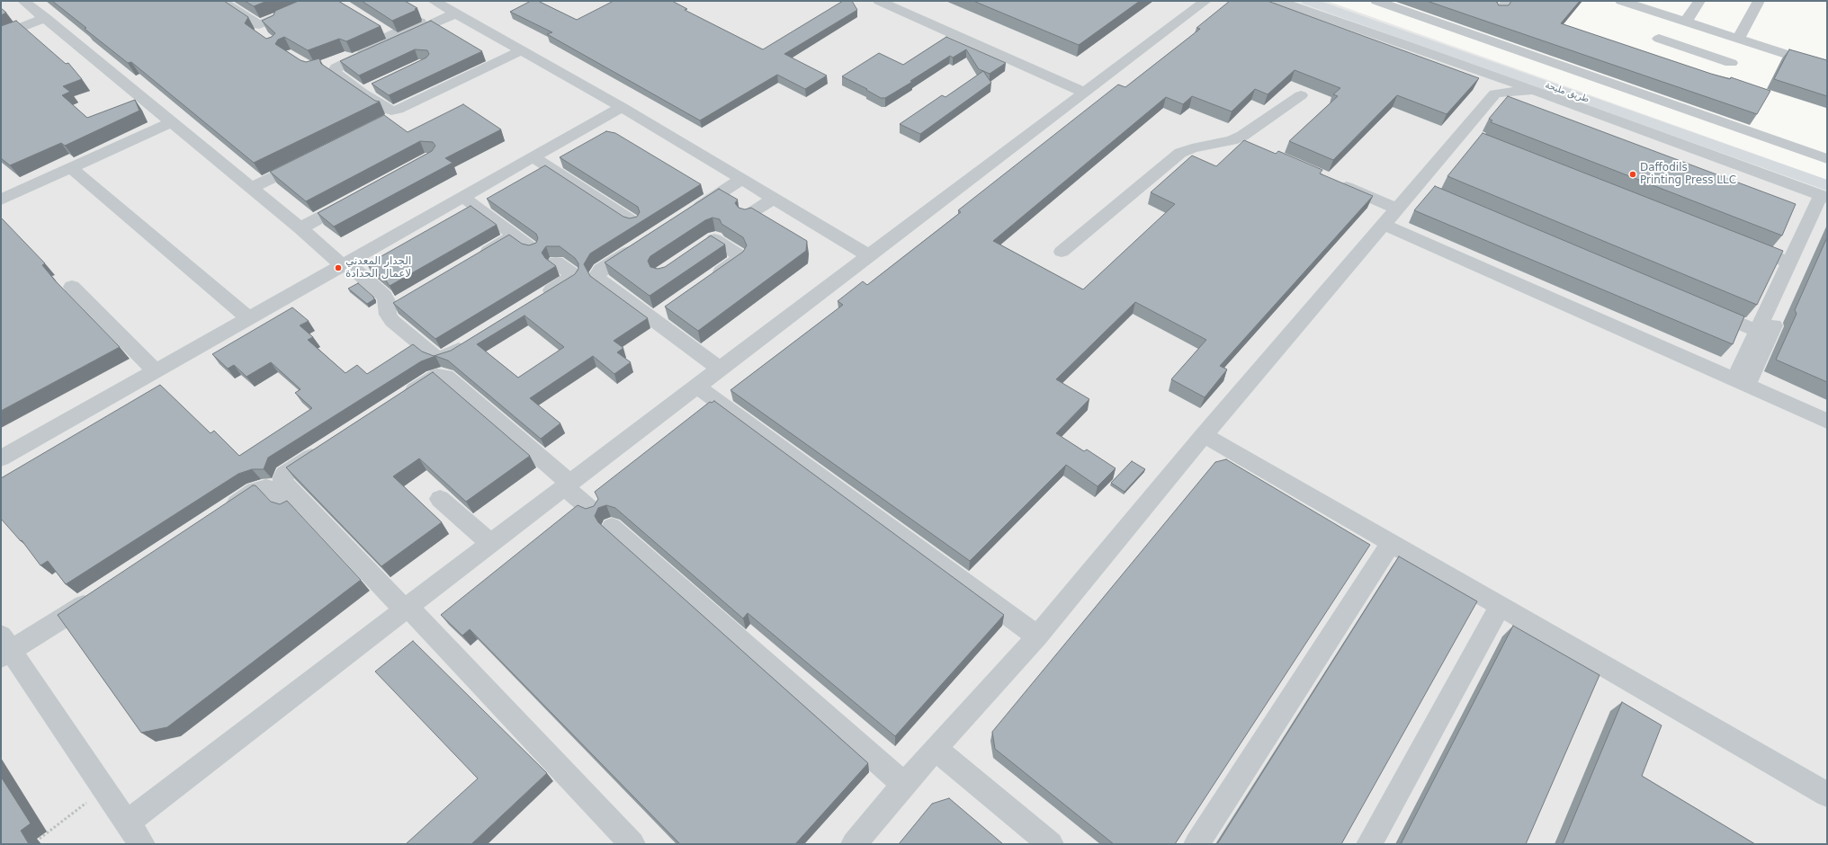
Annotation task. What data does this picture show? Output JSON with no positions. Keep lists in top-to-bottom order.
{
  "streets": {
    "main road": ["طريق مليحة"]
  },
  "places": ["Daffodils Printing Press LLC", "الجدار المعدني لاعمال الحدادة"]
}
